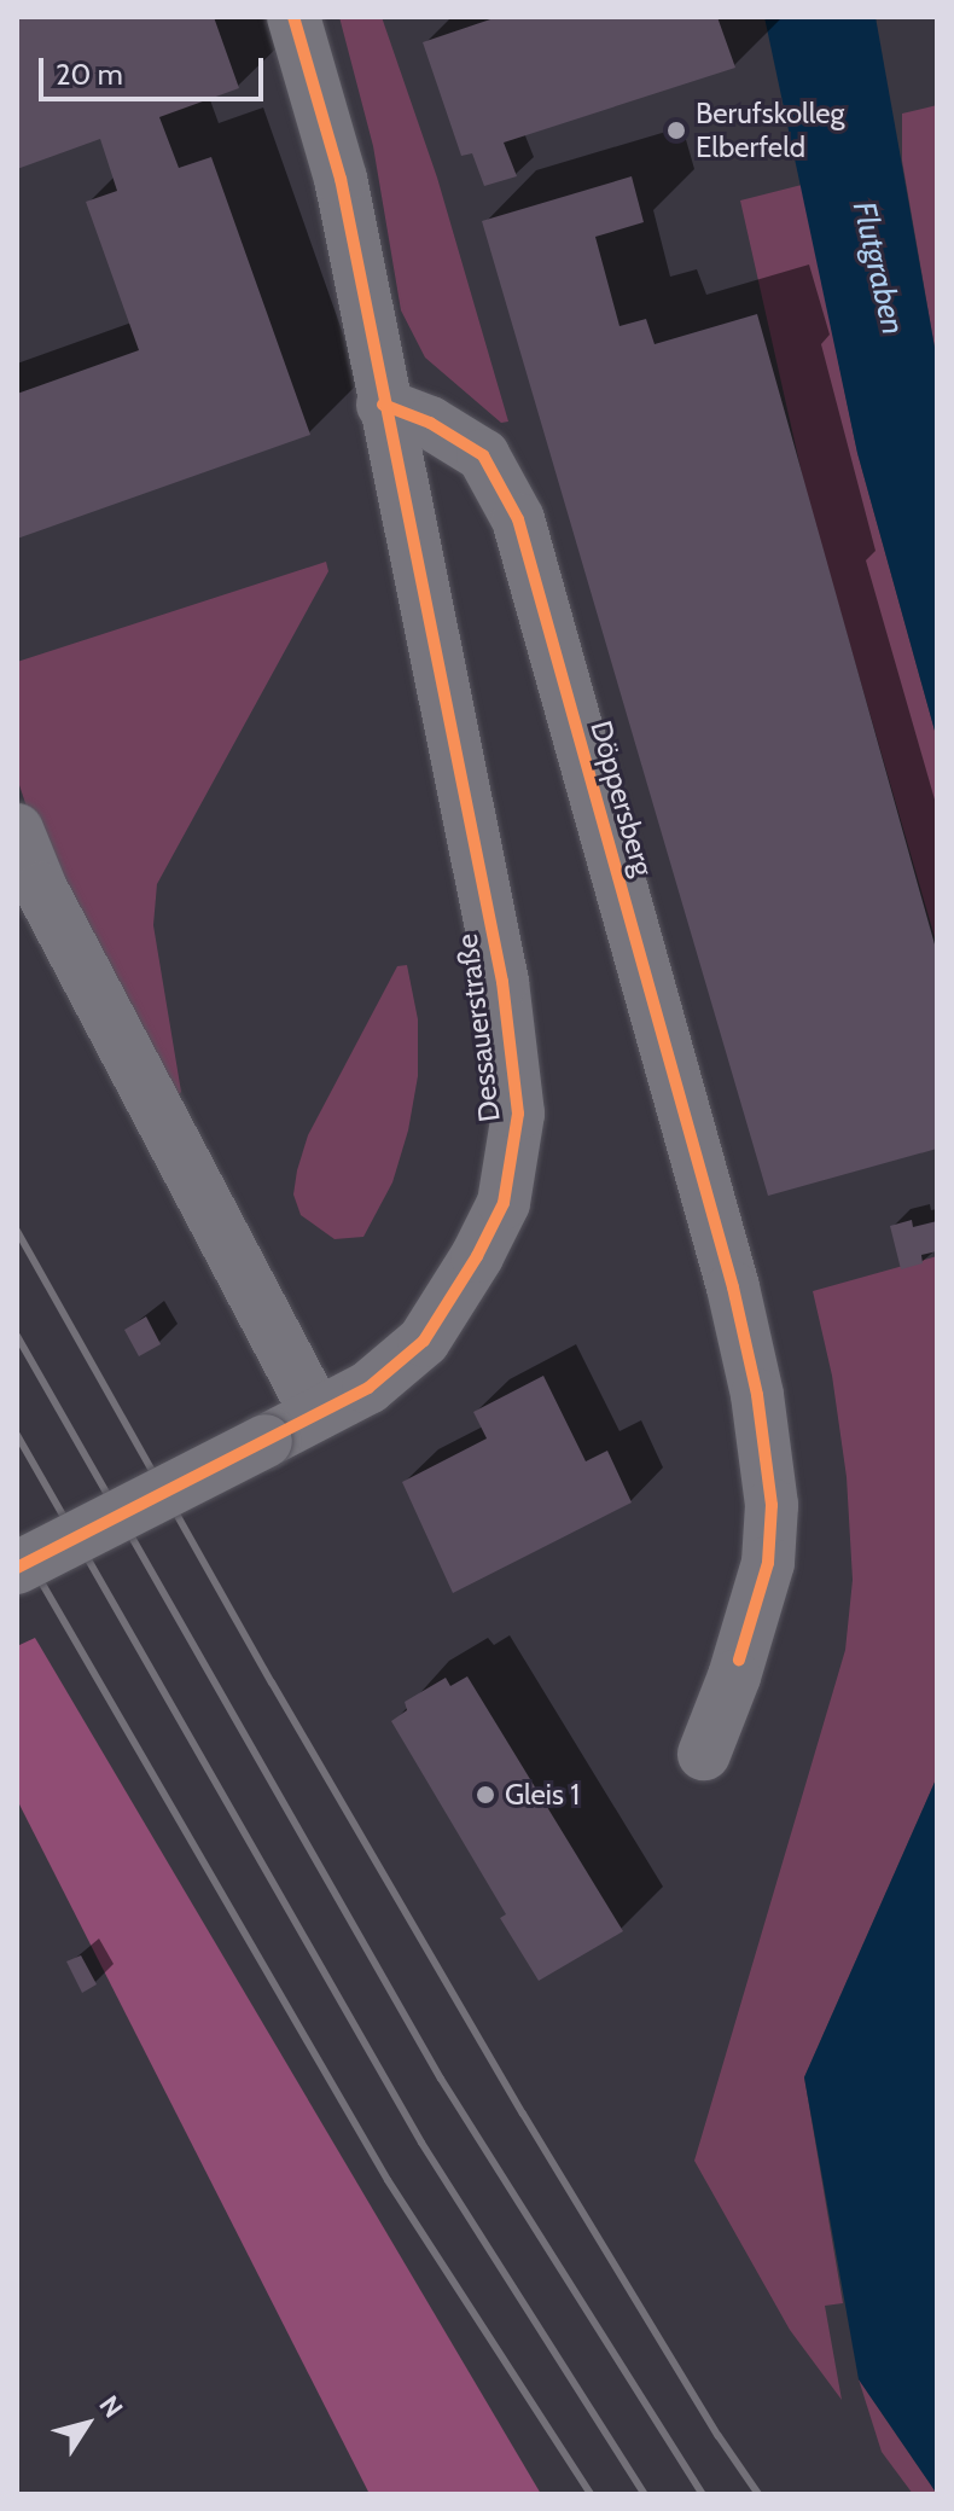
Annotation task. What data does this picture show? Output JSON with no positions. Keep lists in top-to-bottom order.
{
  "streets": {
    "street": ["Döppersberg", "Dessauerstraße"]
  },
  "crossings": [
    ["Döppersberg", "Dessauerstraße"]
  ],
  "water": ["Flutgraben"],
  "places": ["Berufskolleg Elberfeld", "Gleis 1"],
  "scale_bar": "20 m",
  "north": "top right"
}
